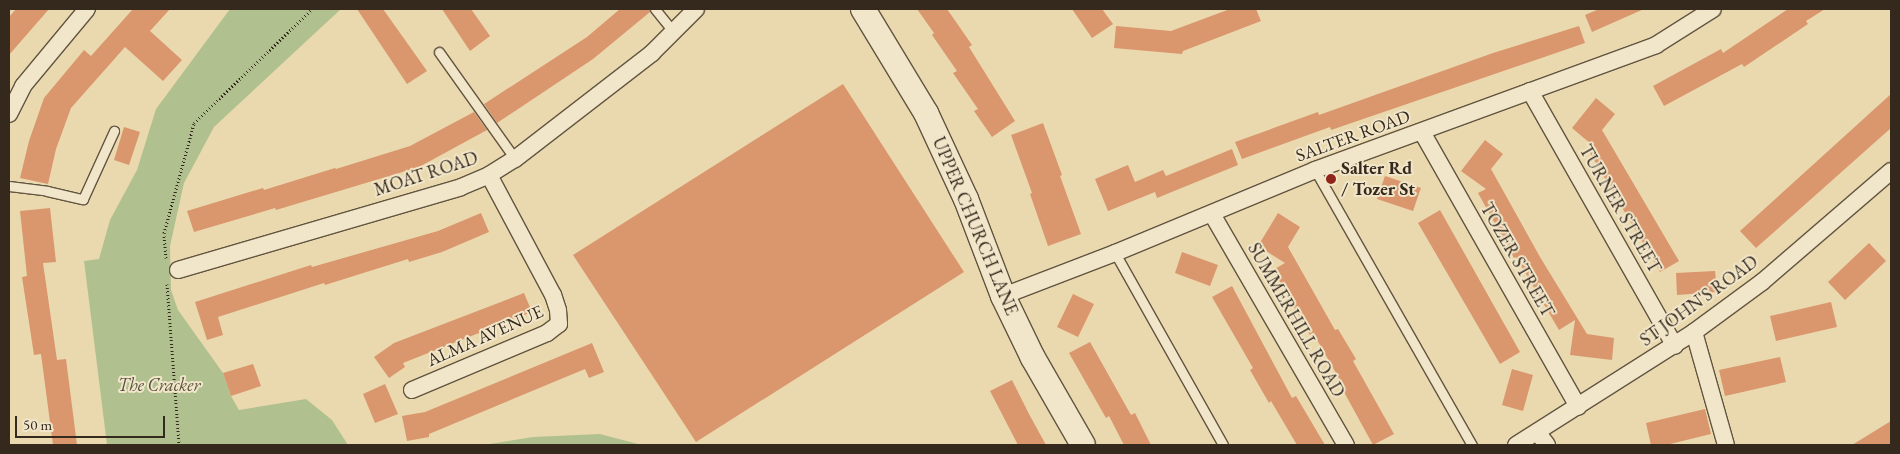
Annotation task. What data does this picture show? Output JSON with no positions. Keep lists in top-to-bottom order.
{
  "streets": {
    "main road": ["UPPER CHURCH LANE"],
    "street": [
      "SALTER ROAD",
      "MOAT ROAD",
      "TURNER STREET",
      "TOZER STREET",
      "ST JOHN'S ROAD",
      "SUMMERHILL ROAD",
      "ALMA AVENUE"
    ]
  },
  "crossings": [
    ["SALTER ROAD", "TURNER STREET"],
    ["SALTER ROAD", "UPPER CHURCH LANE"],
    ["SALTER ROAD", "TOZER STREET"],
    ["SALTER ROAD", "SUMMERHILL ROAD"],
    ["MOAT ROAD", "ALMA AVENUE"],
    ["TURNER STREET", "ST JOHN'S ROAD"],
    ["TOZER STREET", "ST JOHN'S ROAD"]
  ],
  "parks": ["The Cracker"],
  "places": ["Salter Rd / Tozer St"],
  "scale_bar": "50 m"
}
